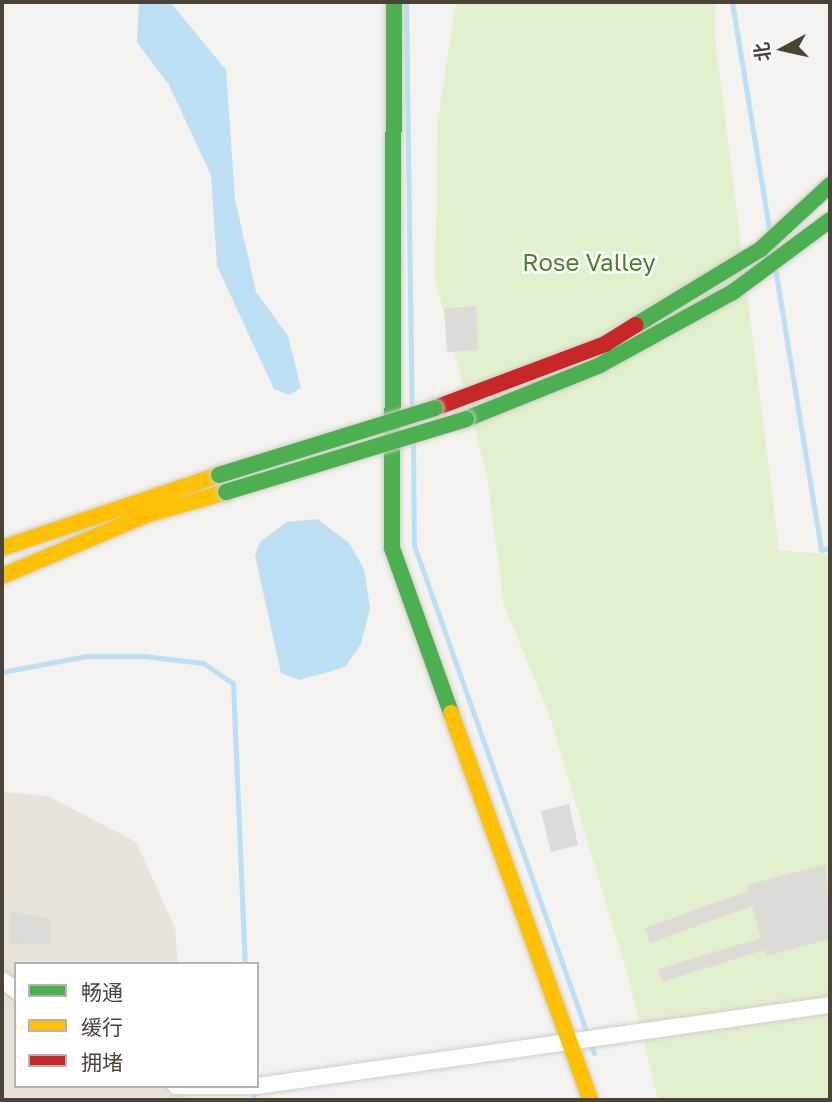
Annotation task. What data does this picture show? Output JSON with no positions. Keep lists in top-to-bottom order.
{
  "parks": ["Rose Valley"],
  "legend": ["畅通", "缓行", "拥堵"],
  "north": "left"
}
